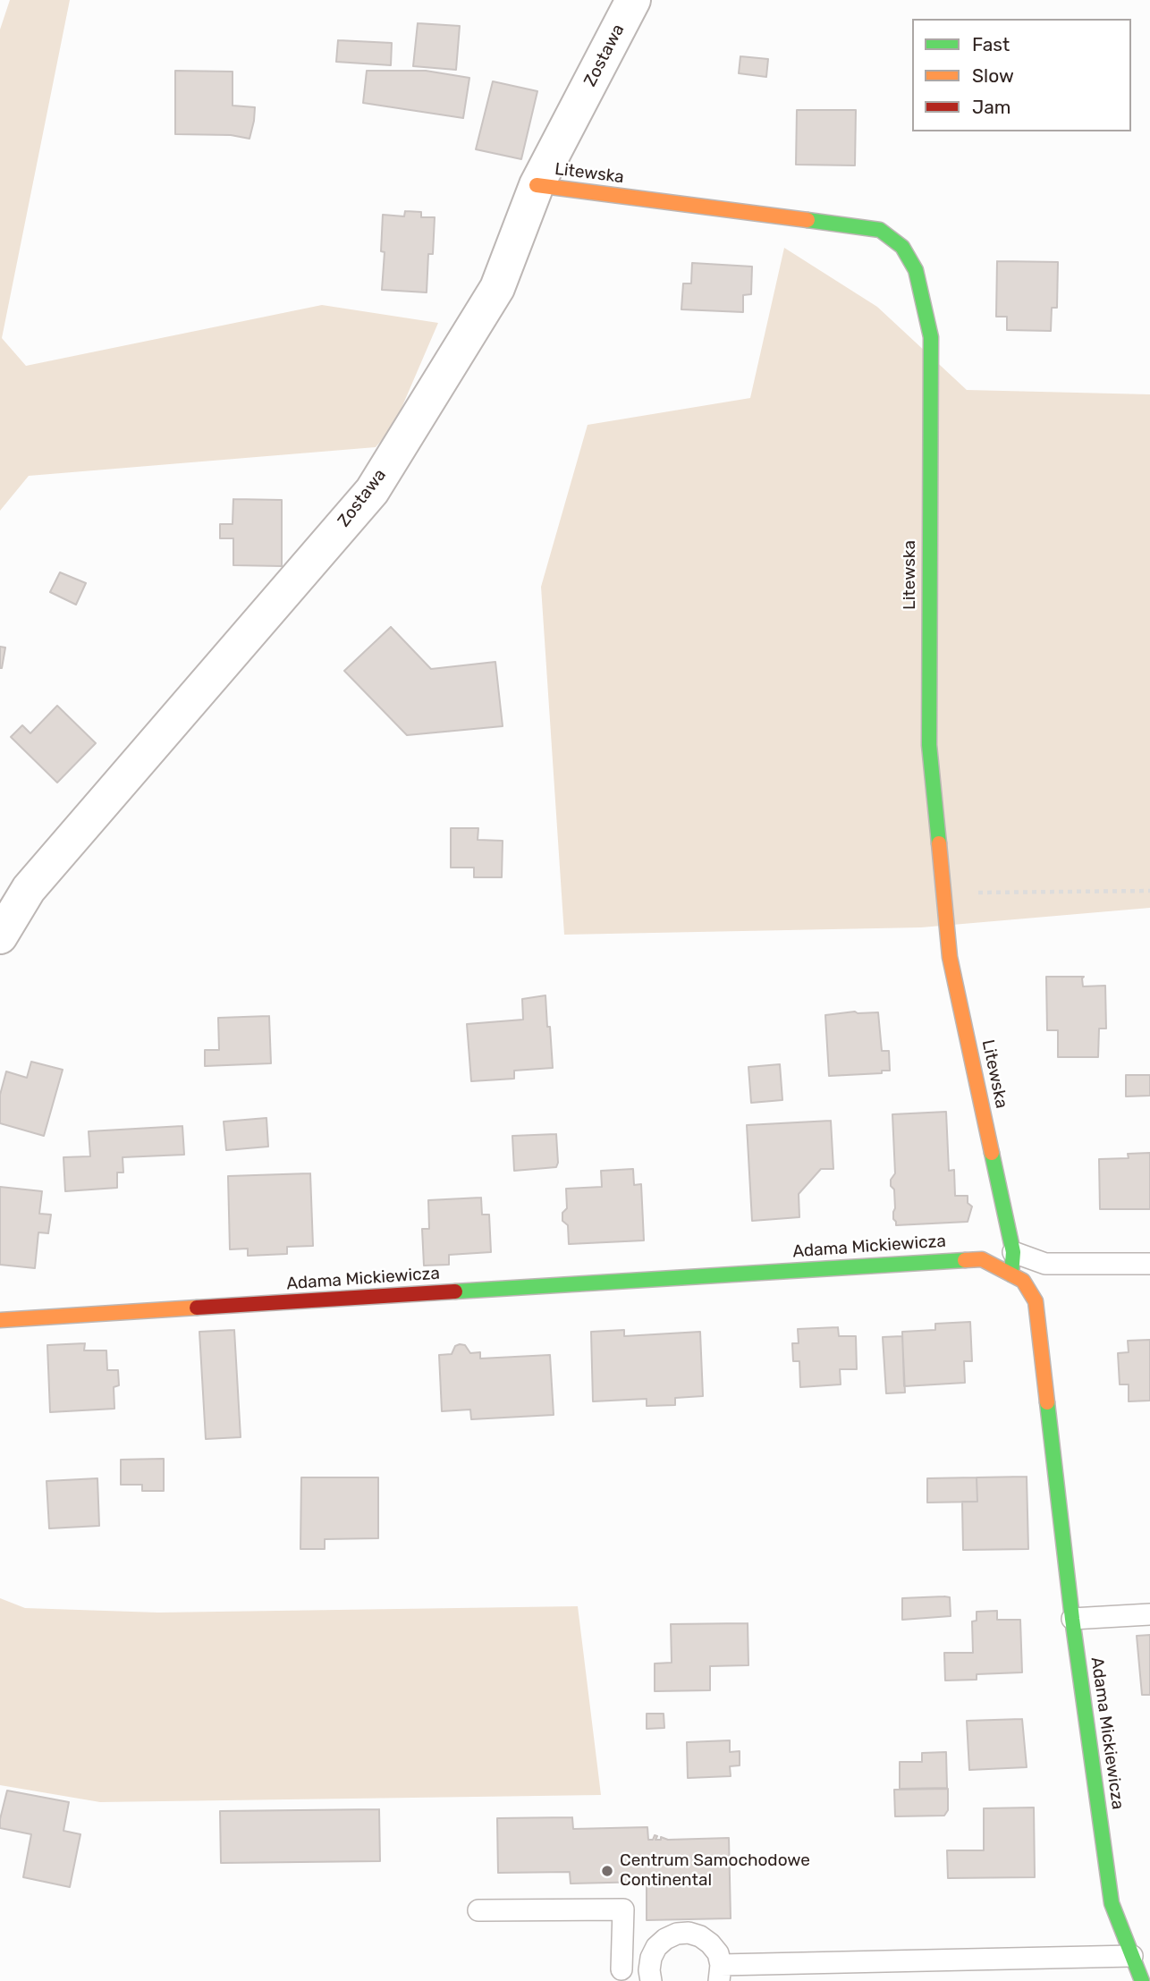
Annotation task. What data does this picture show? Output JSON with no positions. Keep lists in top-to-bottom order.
{
  "streets": {
    "street": ["Zostawa", "Litewska", "Adama Mickiewicza"]
  },
  "crossings": [
    ["Zostawa", "Litewska"],
    ["Litewska", "Adama Mickiewicza"]
  ],
  "places": ["Centrum Samochodowe Continental"],
  "legend": ["Fast", "Slow", "Jam"]
}
